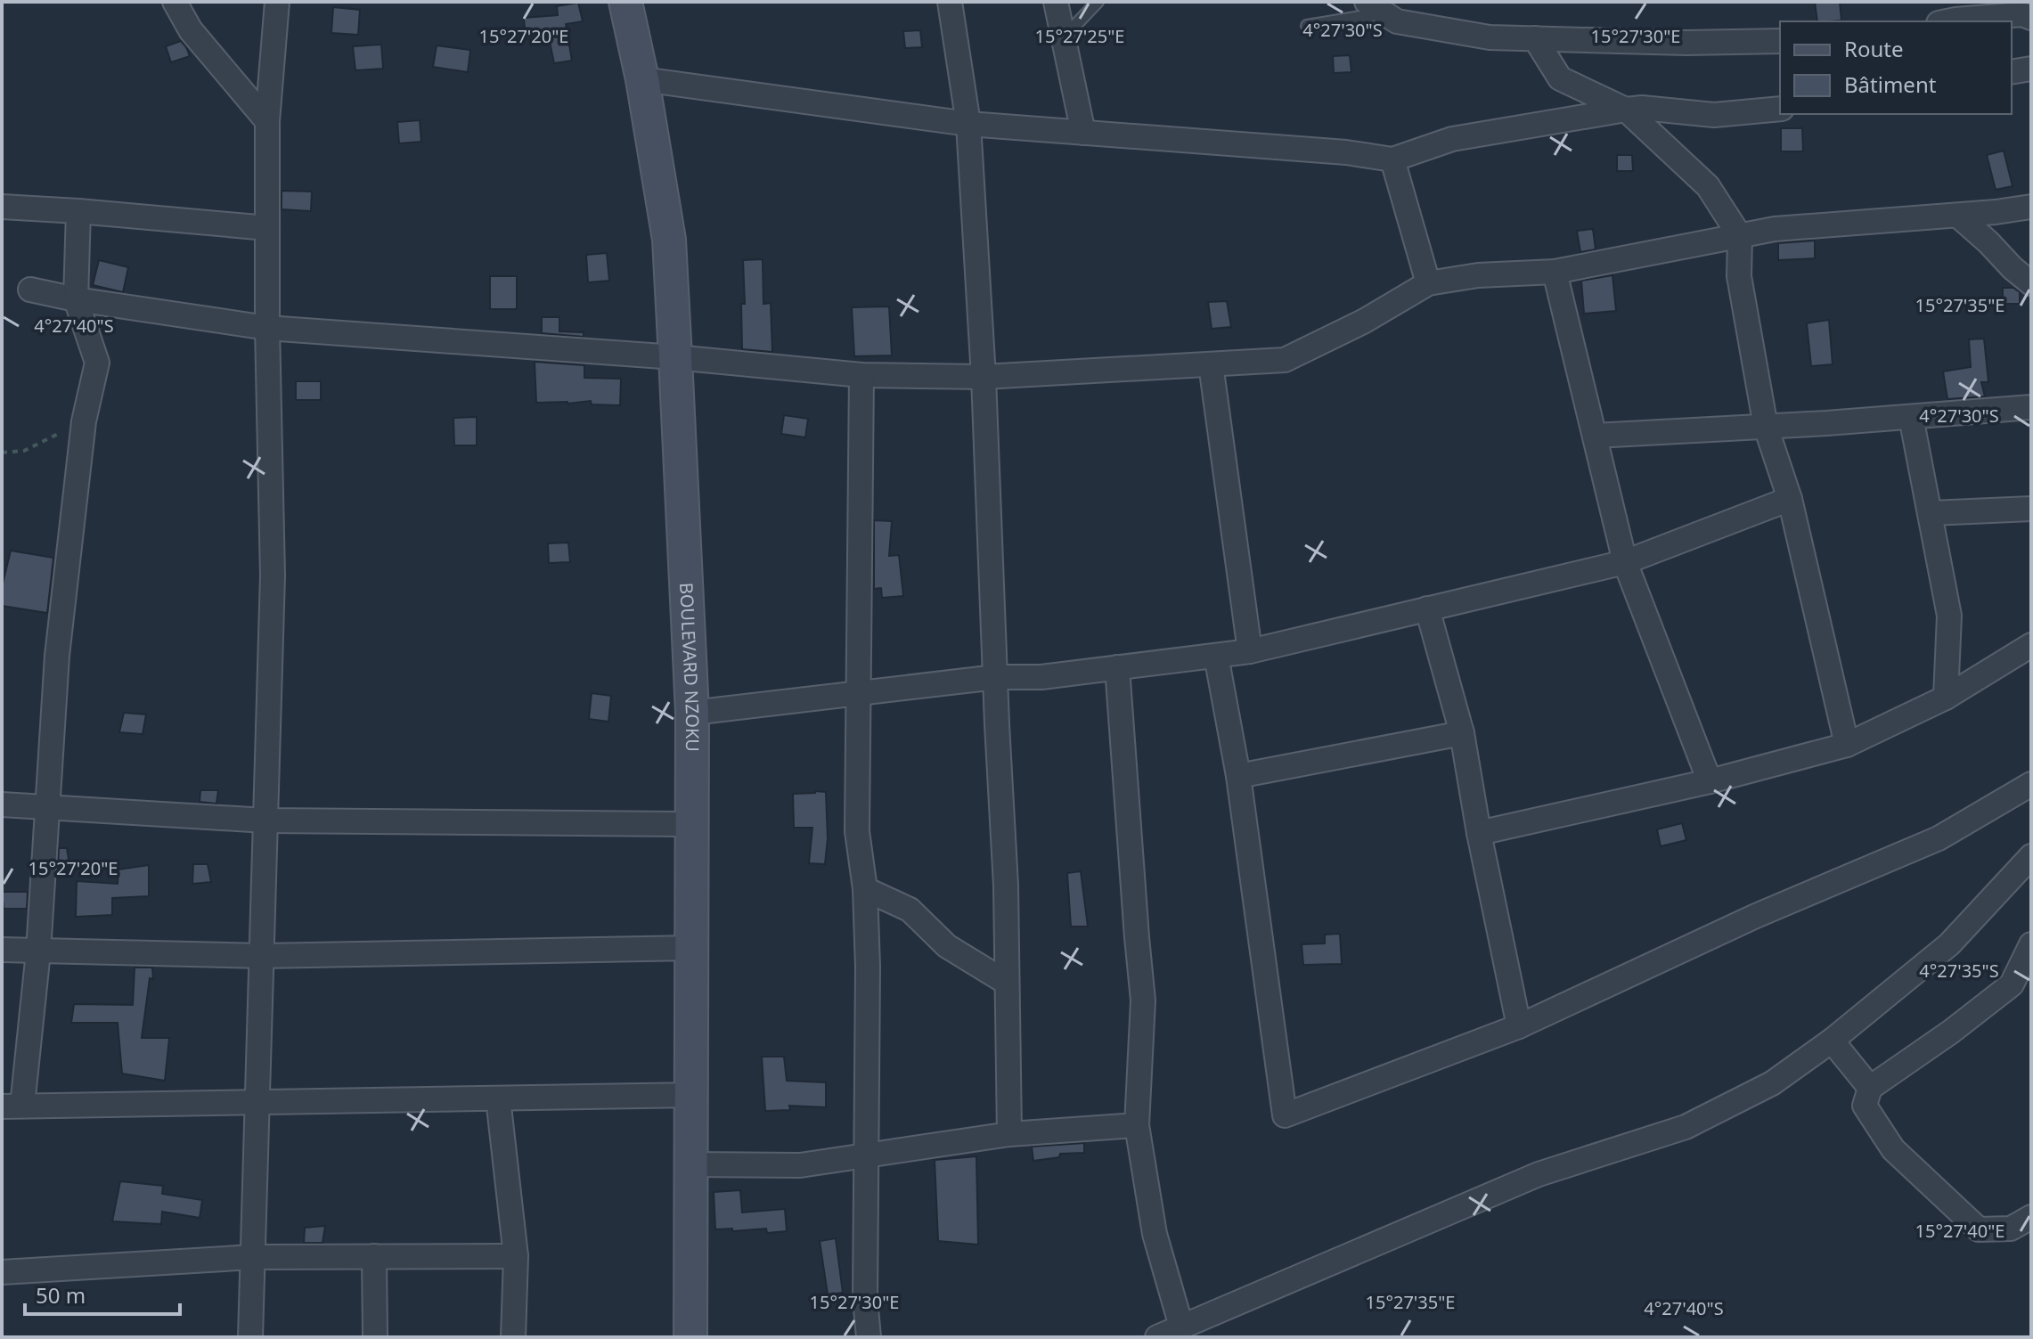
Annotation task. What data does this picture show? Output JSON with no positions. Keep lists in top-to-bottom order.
{
  "streets": {
    "street": ["BOULEVARD NZOKU"]
  },
  "legend": ["Route", "Bâtiment"],
  "scale_bar": "50 m",
  "coordinates": [
    "4°27'30\"S",
    "15°27'20\"E",
    "15°27'25\"E",
    "15°27'30\"E",
    "15°27'35\"E",
    "4°27'40\"S",
    "4°27'35\"S",
    "15°27'40\"E"
  ]
}
